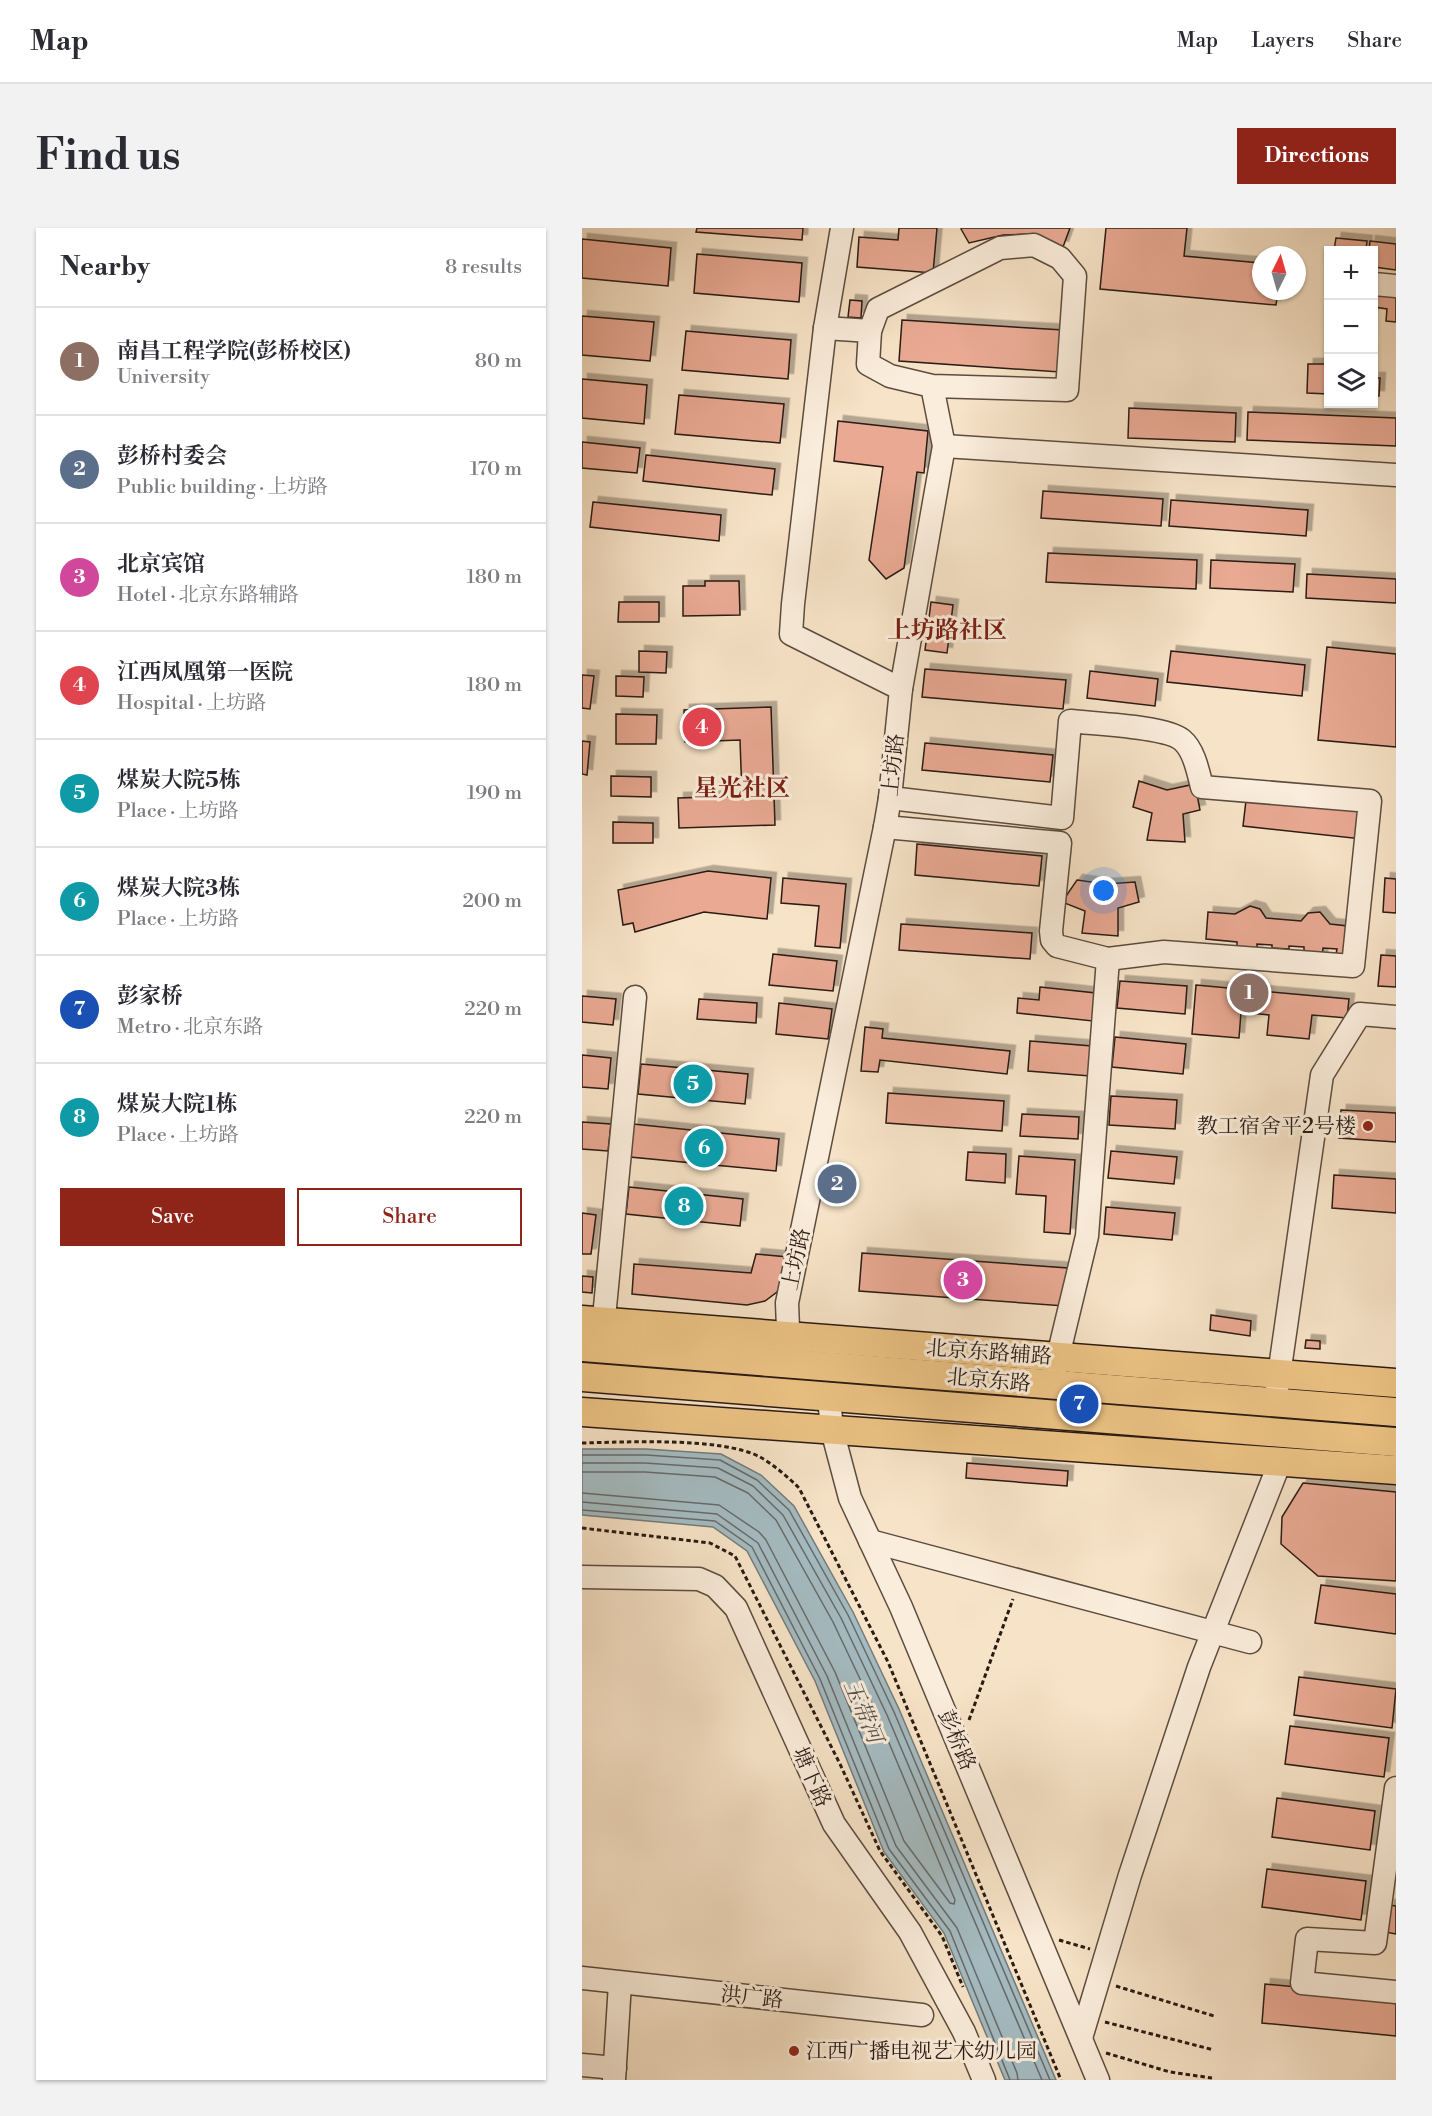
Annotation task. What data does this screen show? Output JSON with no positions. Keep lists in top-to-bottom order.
{
  "streets": {
    "main road": ["北京东路辅路", "北京东路"],
    "street": [
      "上坊路",
      "彭桥路",
      "塘下路",
      "洪广路"
    ]
  },
  "crossings": [
    ["上坊路", "北京东路辅路"],
    ["上坊路", "北京东路"],
    ["北京东路辅路", "北京东路"],
    ["北京东路", "彭桥路"]
  ],
  "districts": ["上坊路社区", "星光社区"],
  "water": ["玉带河"],
  "places": ["教工宿舍平2号楼", "江西广播电视艺术幼儿园"],
  "north": "top",
  "page": {
    "header": "Map",
    "nav": ["Map", "Layers", "Share"],
    "buttons": [
      "Directions",
      ["Save", "Share"]
    ],
    "title": "Find us",
    "heading": ["Nearby", "8 results"],
    "map_buttons": ["+", "−"],
    "list": [
      {
        "mark": "1",
        "name": "南昌工程学院(彭桥校区)",
        "note": "University",
        "value": "80 m"
      },
      {
        "mark": "2",
        "name": "彭桥村委会",
        "note": "Public building · 上坊路",
        "value": "170 m"
      },
      {
        "mark": "3",
        "name": "北京宾馆",
        "note": "Hotel · 北京东路辅路",
        "value": "180 m"
      },
      {
        "mark": "4",
        "name": "江西凤凰第一医院",
        "note": "Hospital · 上坊路",
        "value": "180 m"
      },
      {
        "mark": "5",
        "name": "煤炭大院5栋",
        "note": "Place · 上坊路",
        "value": "190 m"
      },
      {
        "mark": "6",
        "name": "煤炭大院3栋",
        "note": "Place · 上坊路",
        "value": "200 m"
      },
      {
        "mark": "7",
        "name": "彭家桥",
        "note": "Metro · 北京东路",
        "value": "220 m"
      },
      {
        "mark": "8",
        "name": "煤炭大院1栋",
        "note": "Place · 上坊路",
        "value": "220 m"
      }
    ],
    "pins": [
      "4",
      "1",
      "5",
      "6",
      "2",
      "8",
      "3",
      "7"
    ]
  }
}
